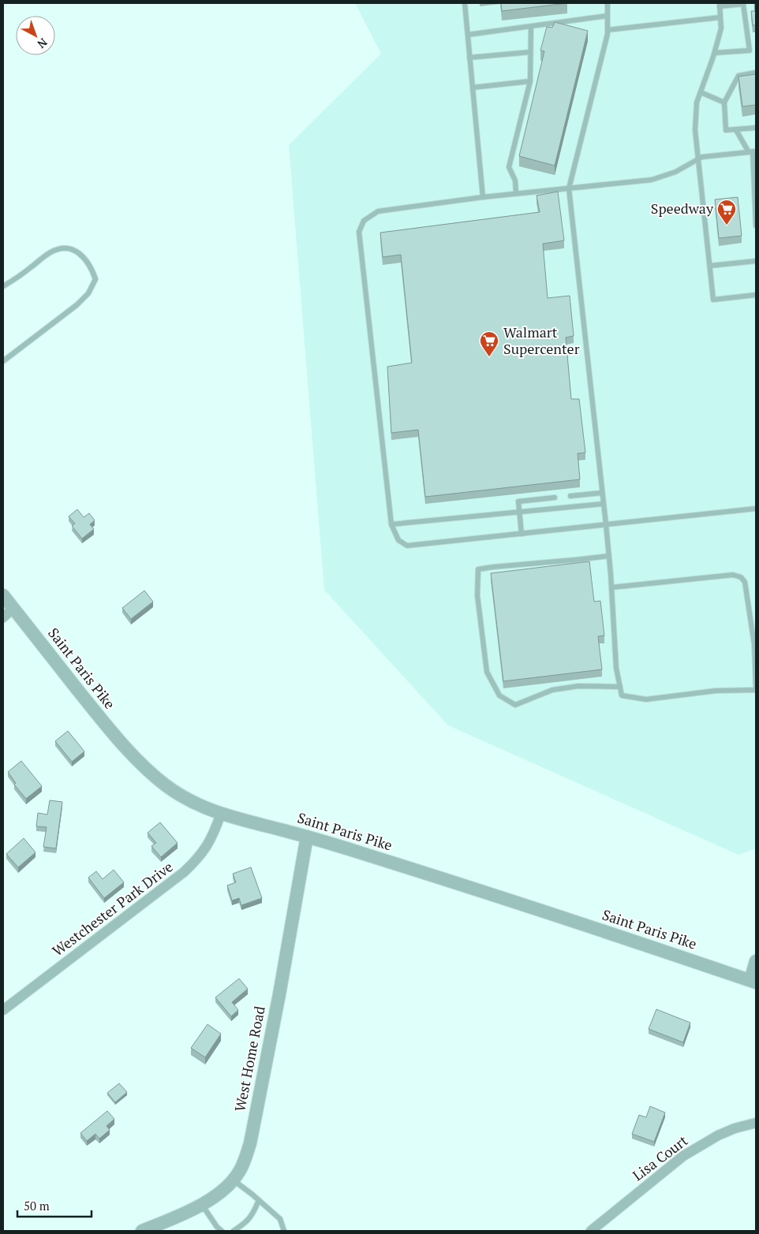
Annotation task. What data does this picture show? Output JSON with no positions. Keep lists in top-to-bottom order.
{
  "streets": {
    "street": [
      "Saint Paris Pike",
      "Westchester Park Drive",
      "West Home Road",
      "Lisa Court"
    ]
  },
  "crossings": [
    ["Saint Paris Pike", "Westchester Park Drive"],
    ["Saint Paris Pike", "West Home Road"]
  ],
  "places": {
    "supermarket": ["Speedway", "Walmart Supercenter"]
  },
  "scale_bar": "50 m",
  "north": "bottom right"
}
